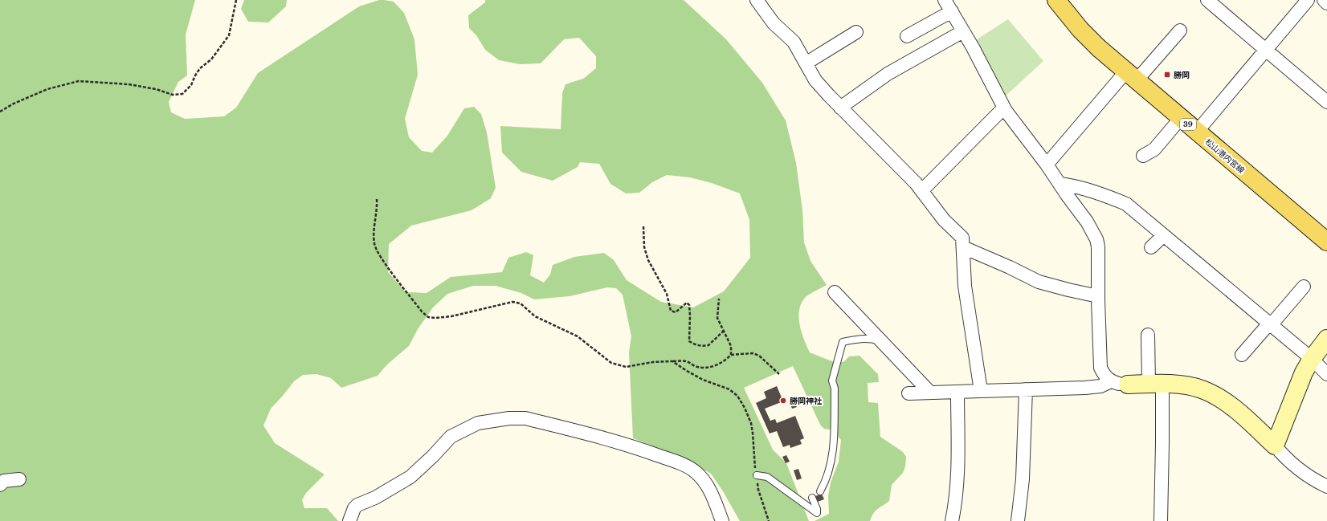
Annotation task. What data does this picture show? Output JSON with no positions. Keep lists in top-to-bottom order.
{
  "streets": {
    "main road": ["39", "松山港内宮線"]
  },
  "places": {
    "transit": ["勝岡"],
    "other": ["勝岡神社"]
  }
}
